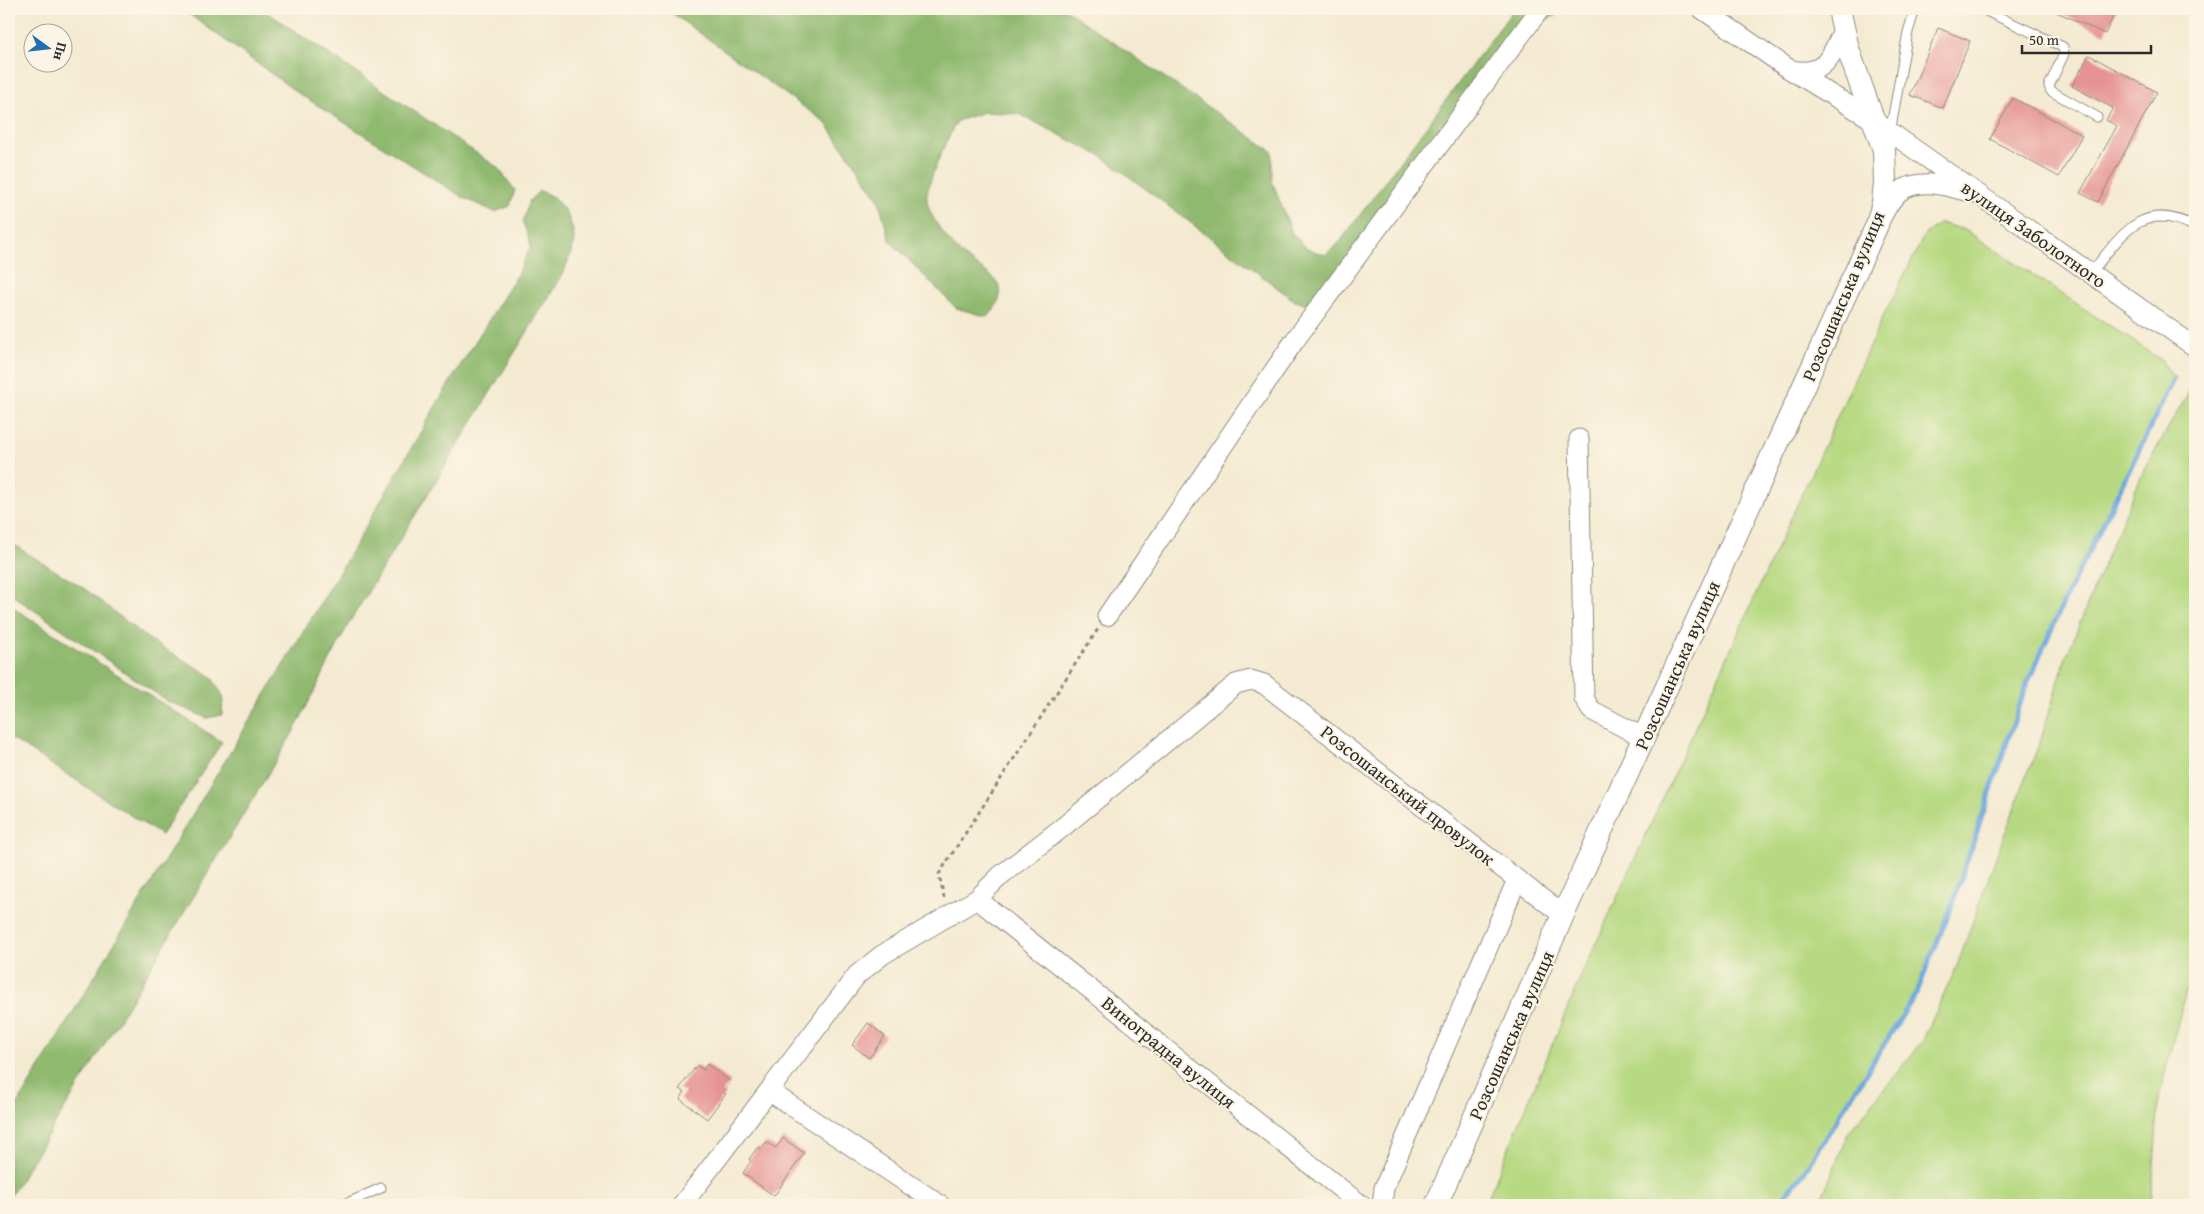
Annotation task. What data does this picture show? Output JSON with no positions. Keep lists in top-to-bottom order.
{
  "streets": {
    "street": [
      "вулиця Заболотного",
      "Розсошанська вулиця",
      "Розсошанський провулок",
      "Виноградна вулиця"
    ]
  },
  "crossings": [
    ["вулиця Заболотного", "Розсошанська вулиця"],
    ["Розсошанська вулиця", "Розсошанський провулок"],
    ["Розсошанський провулок", "Виноградна вулиця"]
  ],
  "scale_bar": "50 m",
  "north": "right"
}
